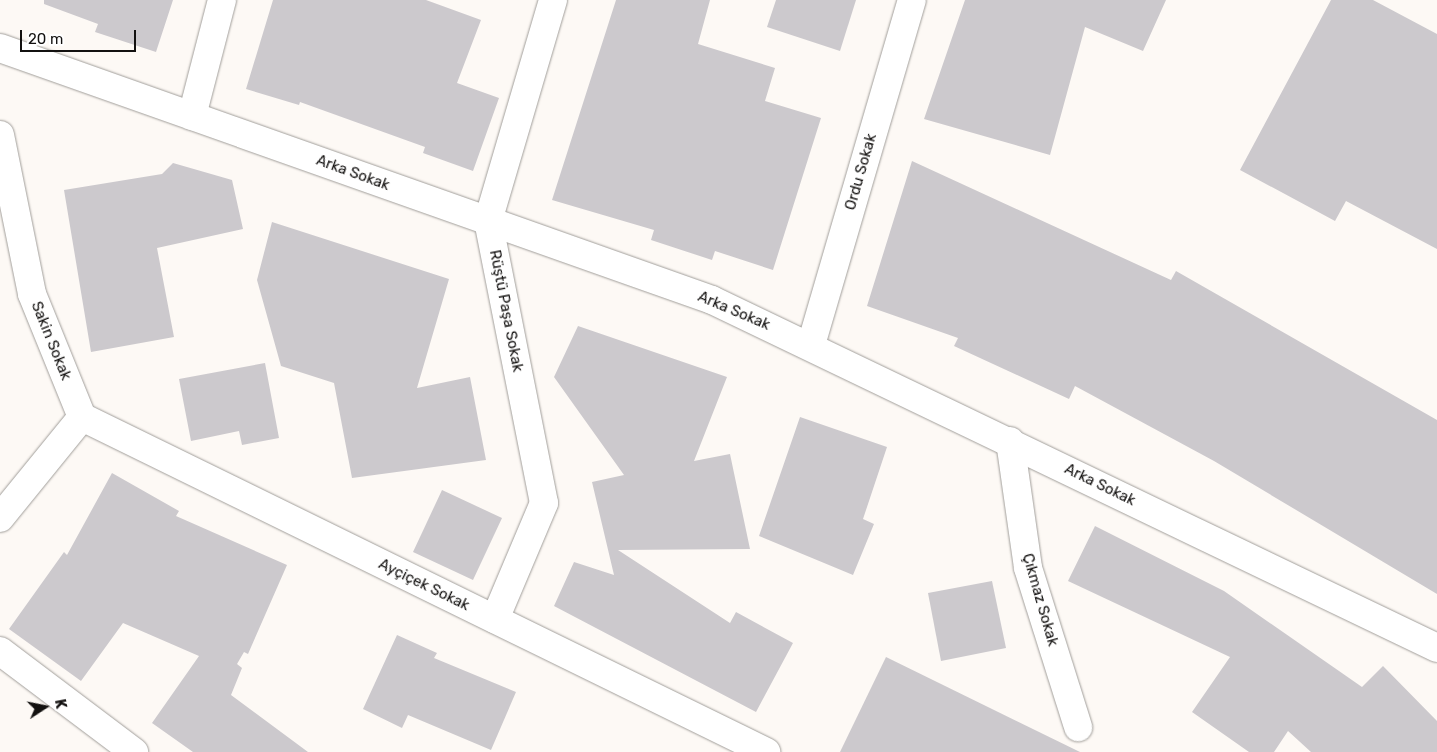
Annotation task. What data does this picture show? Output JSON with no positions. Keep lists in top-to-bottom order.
{
  "streets": {
    "street": [
      "Ordu Sokak",
      "Arka Sokak",
      "Rüştü Paşa Sokak",
      "Sakin Sokak",
      "Ayçiçek Sokak",
      "Çıkmaz Sokak"
    ]
  },
  "crossings": [
    ["Ordu Sokak", "Arka Sokak"],
    ["Arka Sokak", "Rüştü Paşa Sokak"],
    ["Arka Sokak", "Çıkmaz Sokak"],
    ["Rüştü Paşa Sokak", "Ayçiçek Sokak"],
    ["Sakin Sokak", "Ayçiçek Sokak"]
  ],
  "scale_bar": "20 m",
  "north": "right"
}
